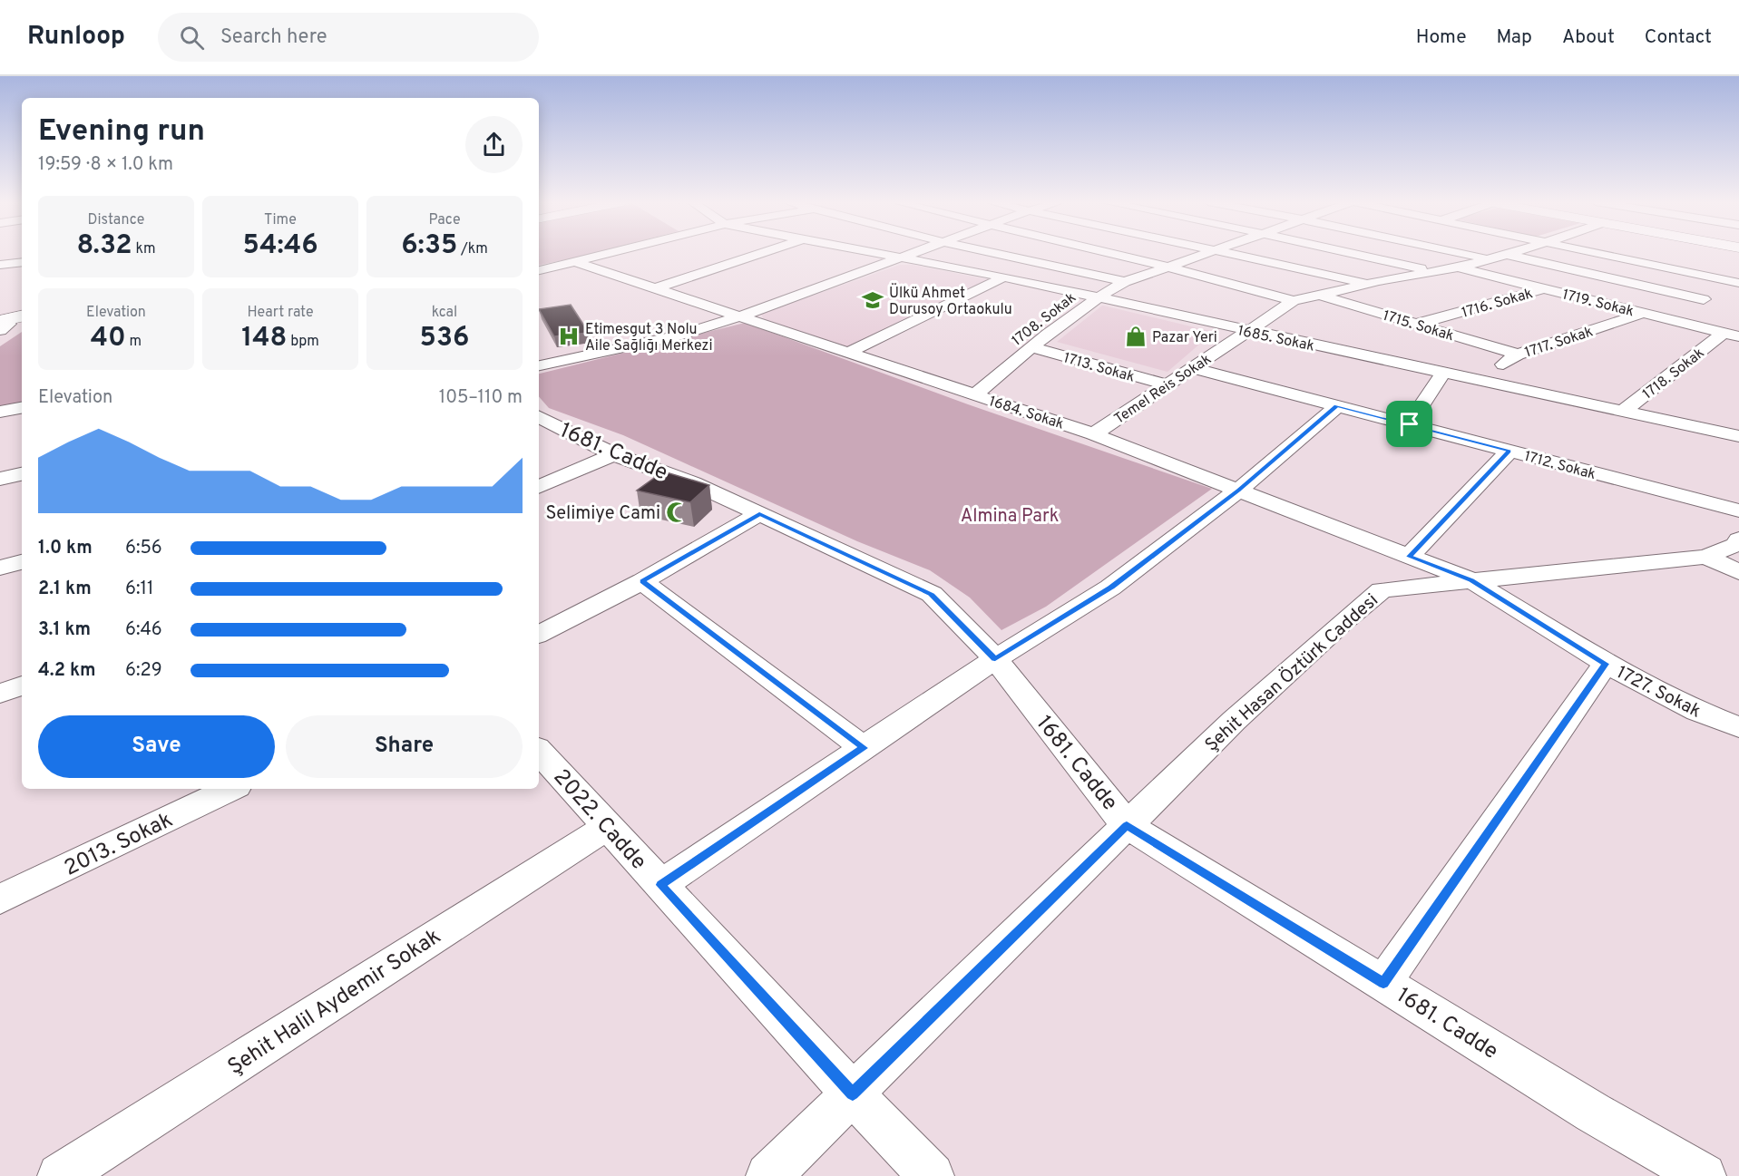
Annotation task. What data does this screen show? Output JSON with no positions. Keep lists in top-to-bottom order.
{
  "streets": {
    "street": [
      "1716. Sokak",
      "1719. Sokak",
      "1708. Sokak",
      "1715. Sokak",
      "1685. Sokak",
      "1717. Sokak",
      "1713. Sokak",
      "1718. Sokak",
      "Temel Reis Sokak",
      "1684. Sokak",
      "1681. Cadde",
      "1712. Sokak",
      "Şehit Hasan Öztürk Caddesi",
      "1727. Sokak",
      "2022. Cadde",
      "2013. Sokak",
      "Şehit Halil Aydemir Sokak"
    ]
  },
  "crossings": [
    ["1716. Sokak", "1719. Sokak"],
    ["1716. Sokak", "1715. Sokak"],
    ["1719. Sokak", "1717. Sokak"],
    ["1719. Sokak", "1718. Sokak"],
    ["1719. Sokak", "Temel Reis Sokak"],
    ["1708. Sokak", "1685. Sokak"],
    ["1708. Sokak", "1713. Sokak"],
    ["1708. Sokak", "1684. Sokak"],
    ["1715. Sokak", "1717. Sokak"],
    ["1715. Sokak", "Temel Reis Sokak"],
    ["1685. Sokak", "1717. Sokak"],
    ["1685. Sokak", "1718. Sokak"],
    ["1685. Sokak", "Temel Reis Sokak"],
    ["1713. Sokak", "Temel Reis Sokak"],
    ["Temel Reis Sokak", "1684. Sokak"],
    ["Temel Reis Sokak", "1712. Sokak"],
    ["1684. Sokak", "Şehit Hasan Öztürk Caddesi"],
    ["1684. Sokak", "1727. Sokak"],
    ["1681. Cadde", "Şehit Hasan Öztürk Caddesi"],
    ["Şehit Hasan Öztürk Caddesi", "1727. Sokak"],
    ["Şehit Hasan Öztürk Caddesi", "2022. Cadde"],
    ["2022. Cadde", "Şehit Halil Aydemir Sokak"]
  ],
  "parks": ["Almina Park"],
  "places": {
    "school or university": ["Ülkü Ahmet Durusoy Ortaokulu"],
    "hospital": ["Etimesgut 3 Nolu Aile Sağlığı Merkezi"],
    "shop": ["Pazar Yeri"],
    "mosque": ["Selimiye Cami"]
  },
  "page": {
    "header": "Runloop",
    "search": "Search here",
    "nav": [
      "Home",
      "Map",
      "About",
      "Contact"
    ],
    "heading": ["Evening run", "19:59 · 8 × 1.0 km"],
    "stats": [
      ["Distance", "8.32 km"],
      ["Time", "54:46"],
      ["Pace", "6:35 /km"],
      ["Elevation", "40 m"],
      ["Heart rate", "148 bpm"],
      ["kcal", "536"]
    ],
    "chart": ["Elevation", "105–110 m"],
    "list": [
      {
        "name": "1.0 km",
        "note": "6:56"
      },
      {
        "name": "2.1 km",
        "note": "6:11"
      },
      {
        "name": "3.1 km",
        "note": "6:46"
      },
      {
        "name": "4.2 km",
        "note": "6:29"
      }
    ],
    "buttons": ["Save", "Share"]
  }
}
